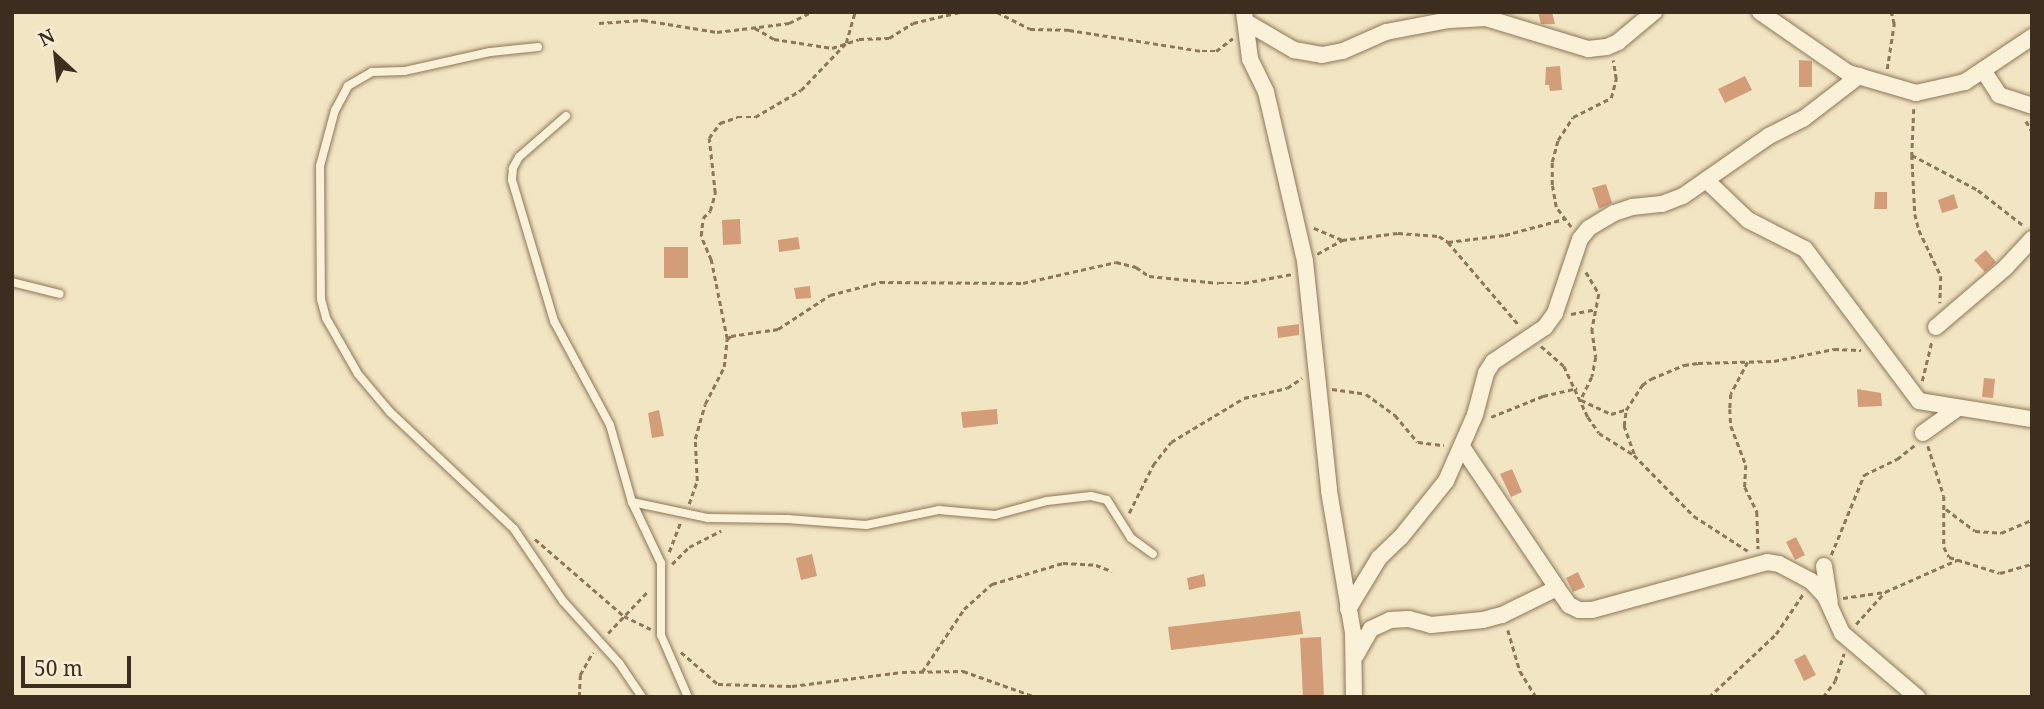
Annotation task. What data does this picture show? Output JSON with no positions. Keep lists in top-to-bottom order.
{
  "scale_bar": "50 m",
  "north": "top left"
}
